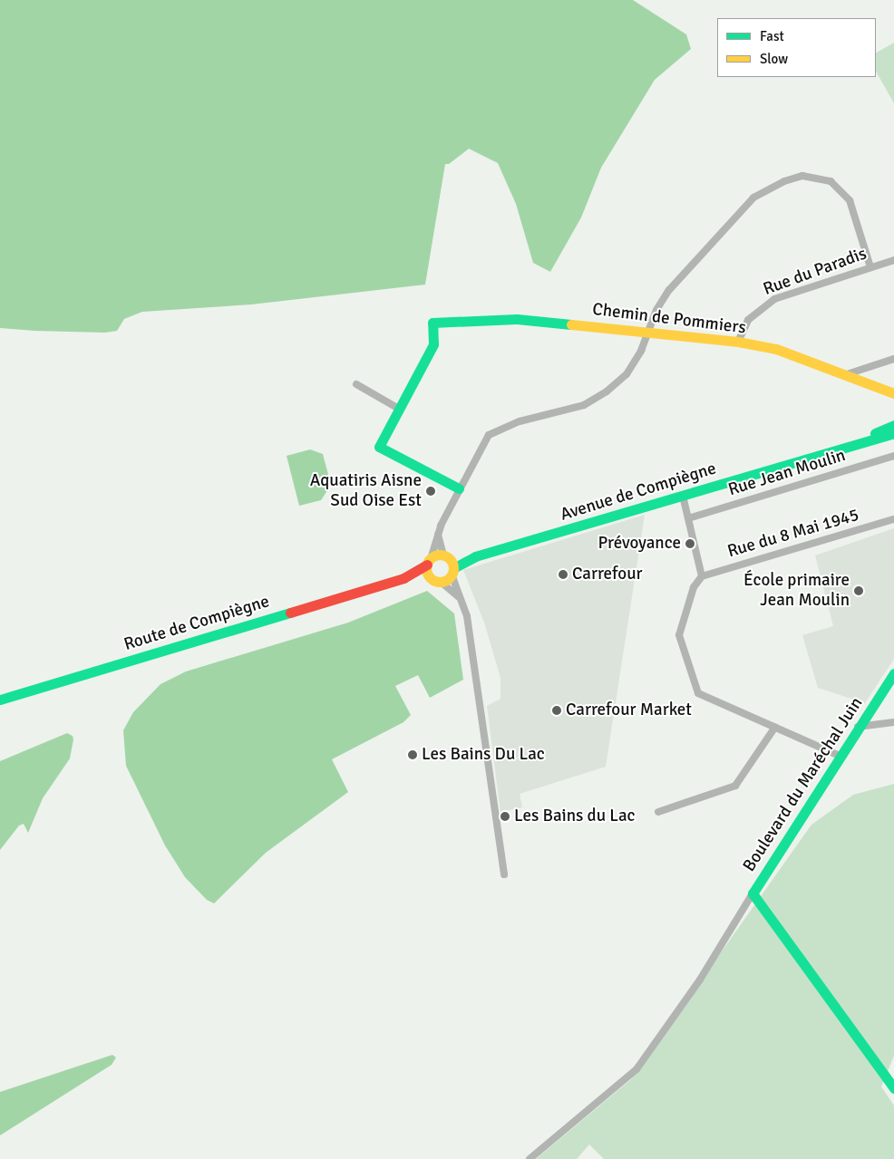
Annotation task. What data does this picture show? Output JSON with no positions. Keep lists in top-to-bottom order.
{
  "streets": {
    "street": [
      "Rue du Paradis",
      "Chemin de Pommiers",
      "Rue Jean Moulin",
      "Avenue de Compiègne",
      "Rue du 8 Mai 1945",
      "Route de Compiègne",
      "Boulevard du Maréchal Juin"
    ]
  },
  "crossings": [
    ["Rue du Paradis", "Chemin de Pommiers"]
  ],
  "places": [
    "Aquatiris Aisne Sud Oise Est",
    "Prévoyance",
    "Carrefour",
    "École primaire Jean Moulin",
    "Carrefour Market",
    "Les Bains Du Lac",
    "Les Bains du Lac"
  ],
  "legend": ["Fast", "Slow"]
}
